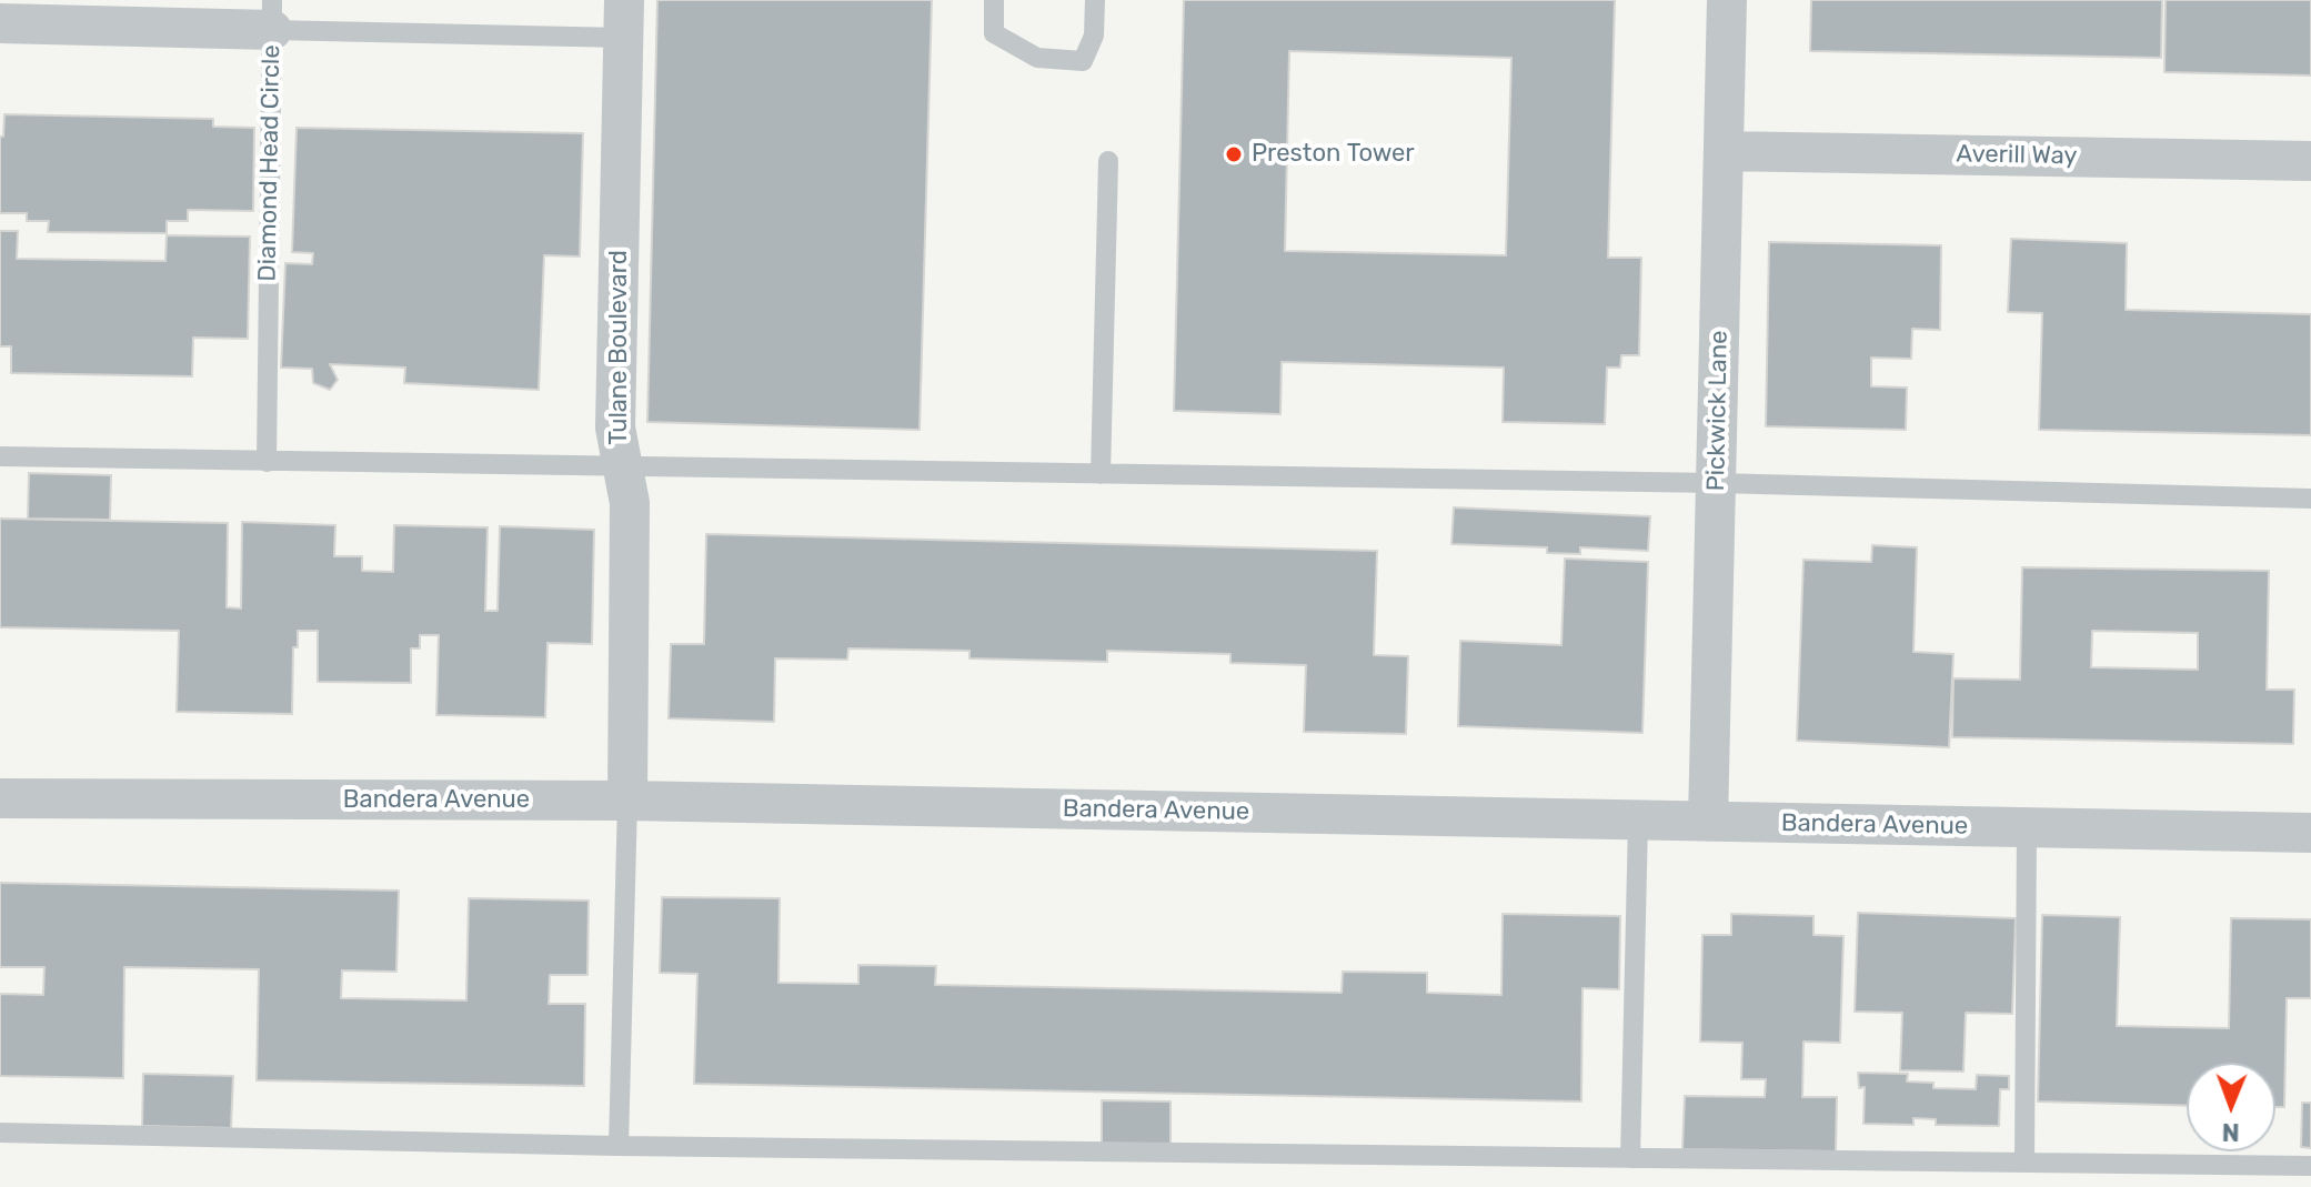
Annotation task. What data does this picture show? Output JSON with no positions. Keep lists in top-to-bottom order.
{
  "streets": {
    "street": [
      "Averill Way",
      "Diamond Head Circle",
      "Tulane Boulevard",
      "Pickwick Lane",
      "Bandera Avenue"
    ]
  },
  "crossings": [
    ["Averill Way", "Pickwick Lane"],
    ["Tulane Boulevard", "Bandera Avenue"],
    ["Pickwick Lane", "Bandera Avenue"]
  ],
  "places": ["Preston Tower"],
  "north": "bottom"
}
